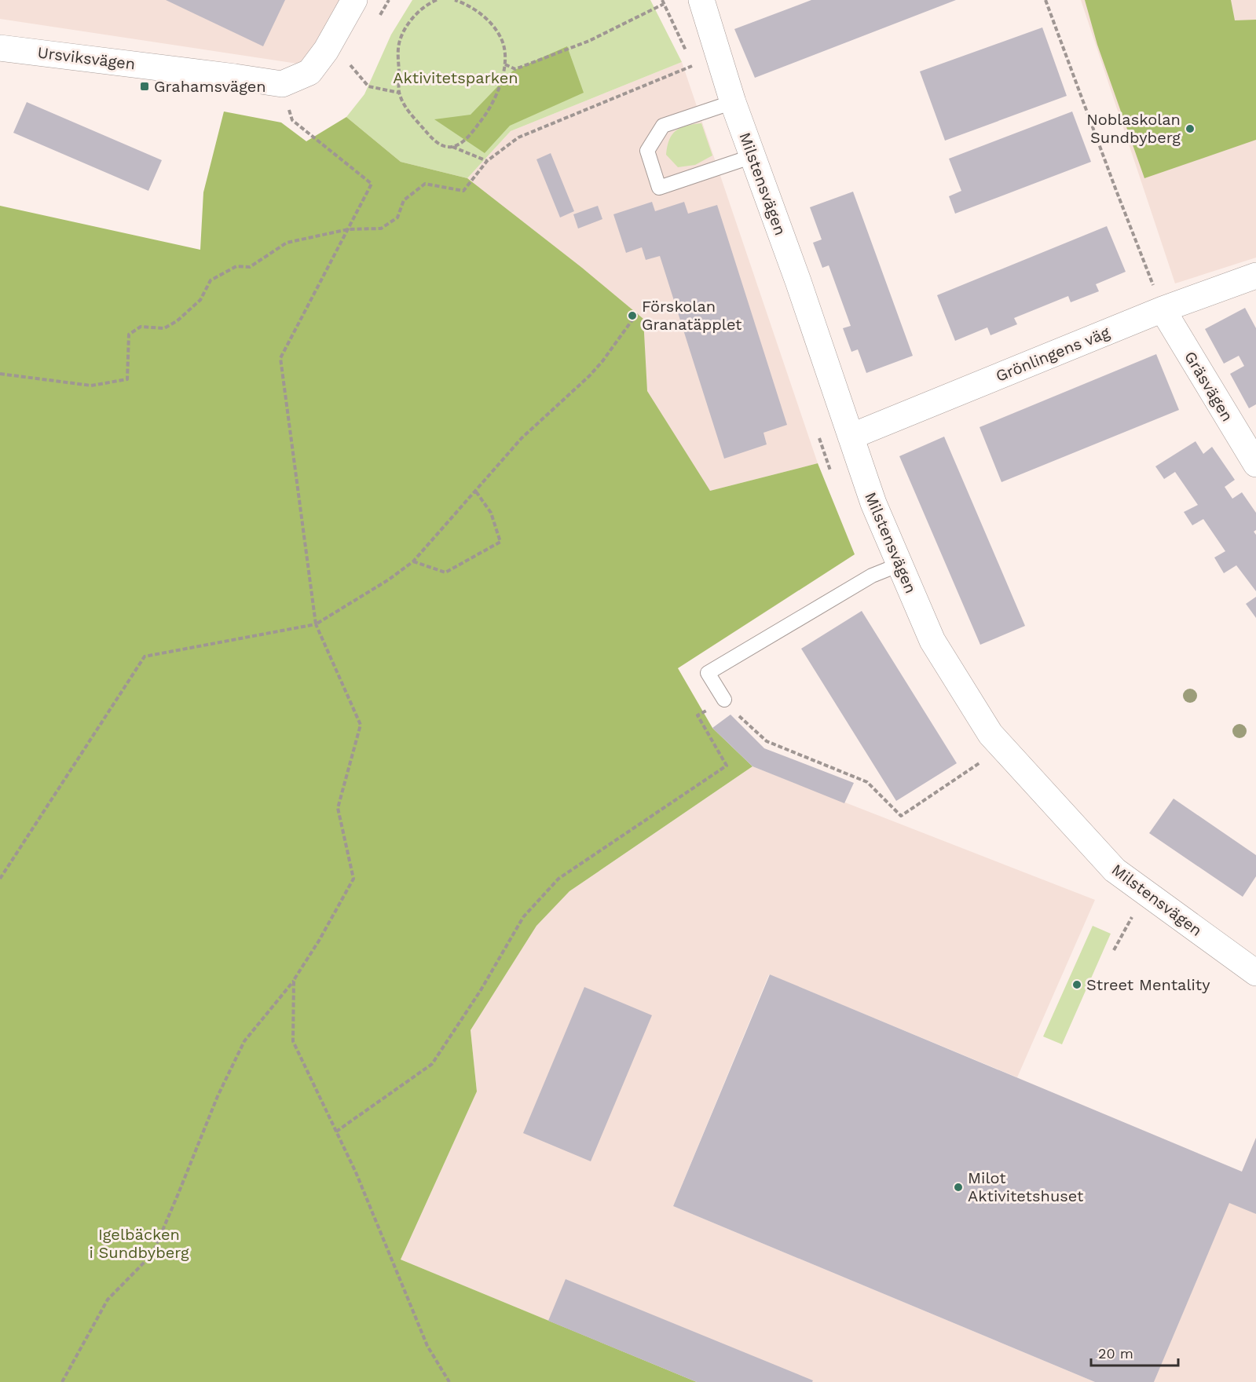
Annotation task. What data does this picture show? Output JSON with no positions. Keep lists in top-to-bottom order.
{
  "streets": {
    "street": [
      "Ursviksvägen",
      "Milstensvägen",
      "Grönlingens väg",
      "Gräsvägen"
    ]
  },
  "crossings": [
    ["Milstensvägen", "Grönlingens väg"],
    ["Grönlingens väg", "Gräsvägen"]
  ],
  "parks": ["Aktivitetsparken", "Igelbäcken i Sundbyberg"],
  "places": {
    "transit": ["Grahamsvägen"],
    "other": [
      "Noblaskolan Sundbyberg",
      "Förskolan Granatäpplet",
      "Street Mentality",
      "Milot Aktivitetshuset"
    ]
  },
  "scale_bar": "20 m"
}
